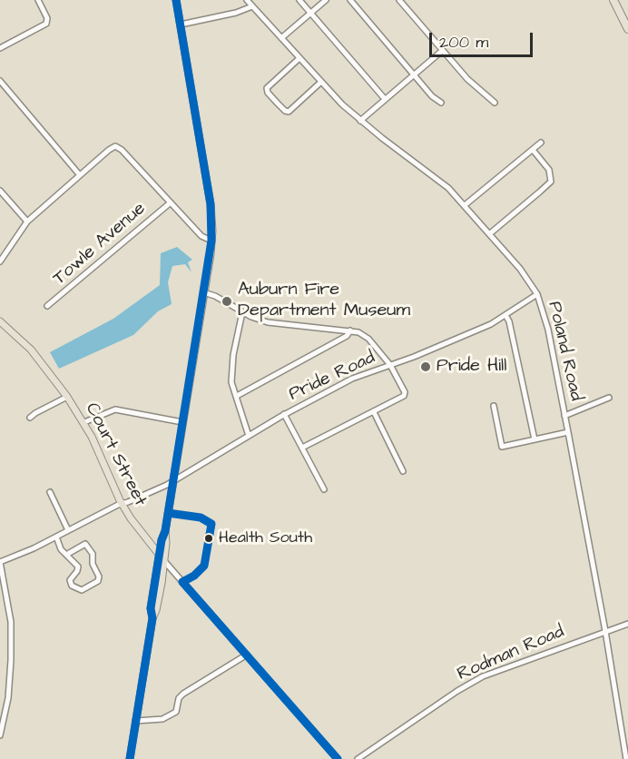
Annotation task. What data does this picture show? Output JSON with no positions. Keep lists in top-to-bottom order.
{
  "streets": {
    "main road": ["Court Street"],
    "street": [
      "Towle Avenue",
      "Poland Road",
      "Pride Road",
      "Rodman Road"
    ]
  },
  "crossings": [
    ["Poland Road", "Pride Road"],
    ["Poland Road", "Rodman Road"],
    ["Pride Road", "Court Street"]
  ],
  "places": ["Auburn Fire Department Museum", "Pride Hill", "Health South"],
  "scale_bar": "200 m"
}
